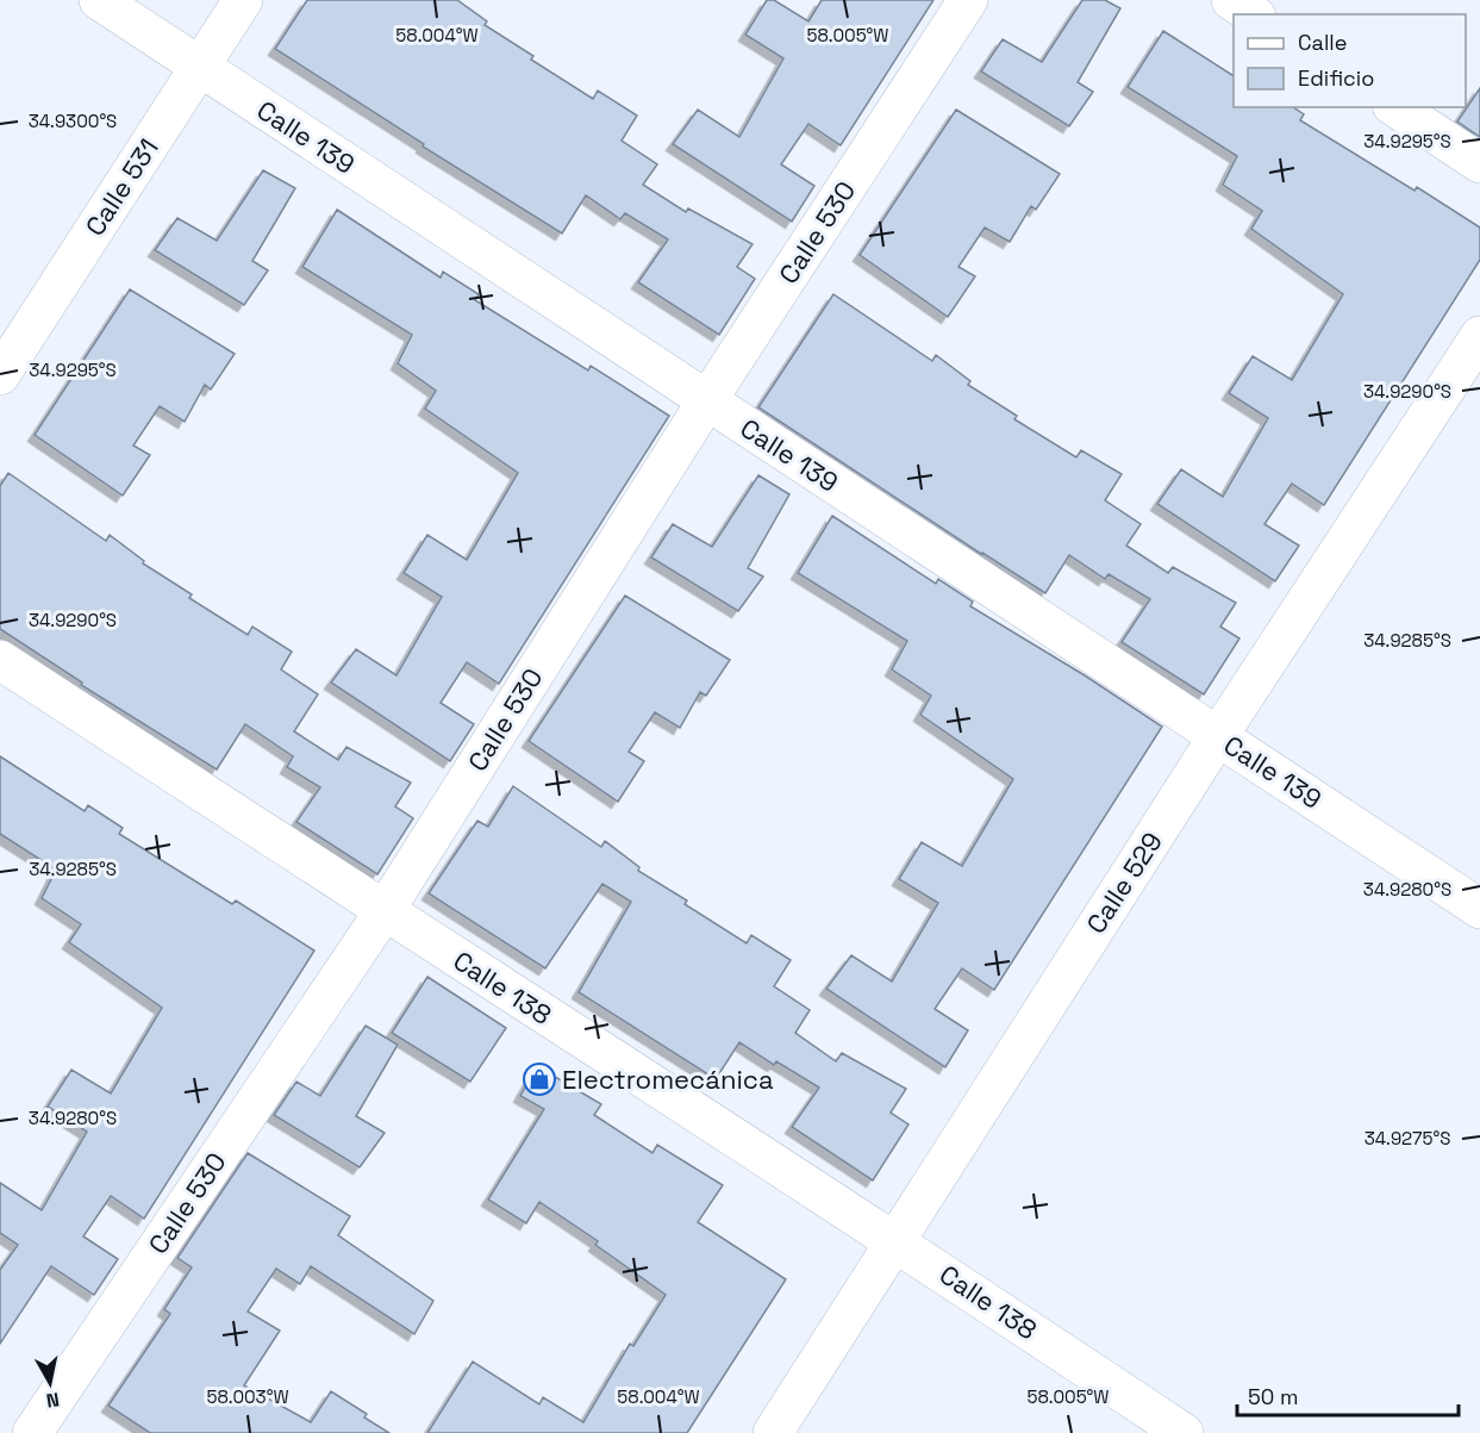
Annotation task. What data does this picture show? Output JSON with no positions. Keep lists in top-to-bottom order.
{
  "streets": {
    "street": [
      "Calle 139",
      "Calle 531",
      "Calle 530",
      "Calle 529",
      "Calle 138"
    ]
  },
  "crossings": [
    ["Calle 139", "Calle 531"],
    ["Calle 139", "Calle 530"],
    ["Calle 139", "Calle 529"],
    ["Calle 530", "Calle 138"],
    ["Calle 529", "Calle 138"]
  ],
  "places": {
    "shop": ["Electromecánica"]
  },
  "legend": ["Calle", "Edificio"],
  "scale_bar": "50 m",
  "north": "bottom",
  "coordinates": [
    "58.004°W",
    "58.005°W",
    "34.9300°S",
    "34.9295°S",
    "34.9290°S",
    "34.9285°S",
    "34.9280°S",
    "34.9275°S",
    "58.003°W"
  ]
}
